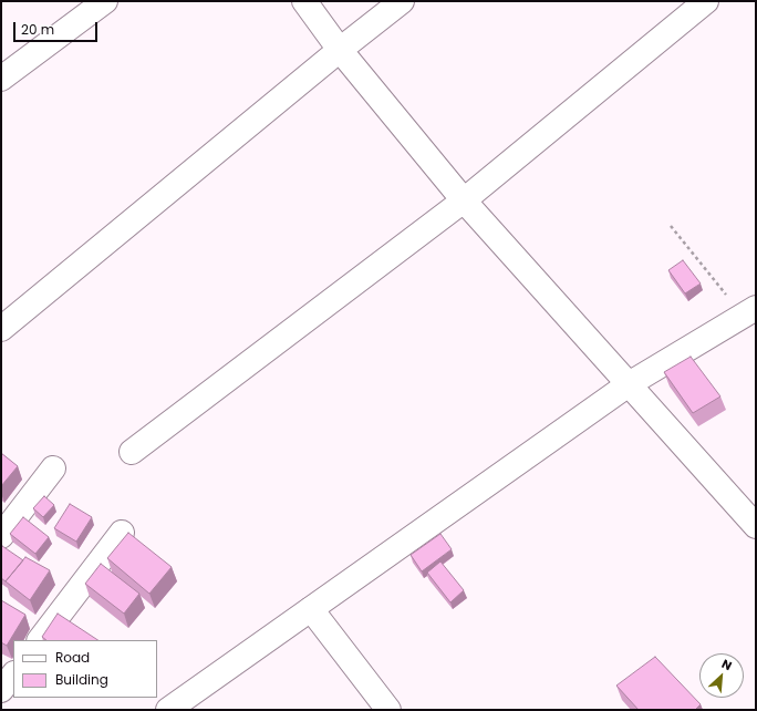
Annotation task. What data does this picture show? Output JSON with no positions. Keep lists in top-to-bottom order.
{
  "legend": ["Road", "Building"],
  "scale_bar": "20 m",
  "north": "top right"
}
